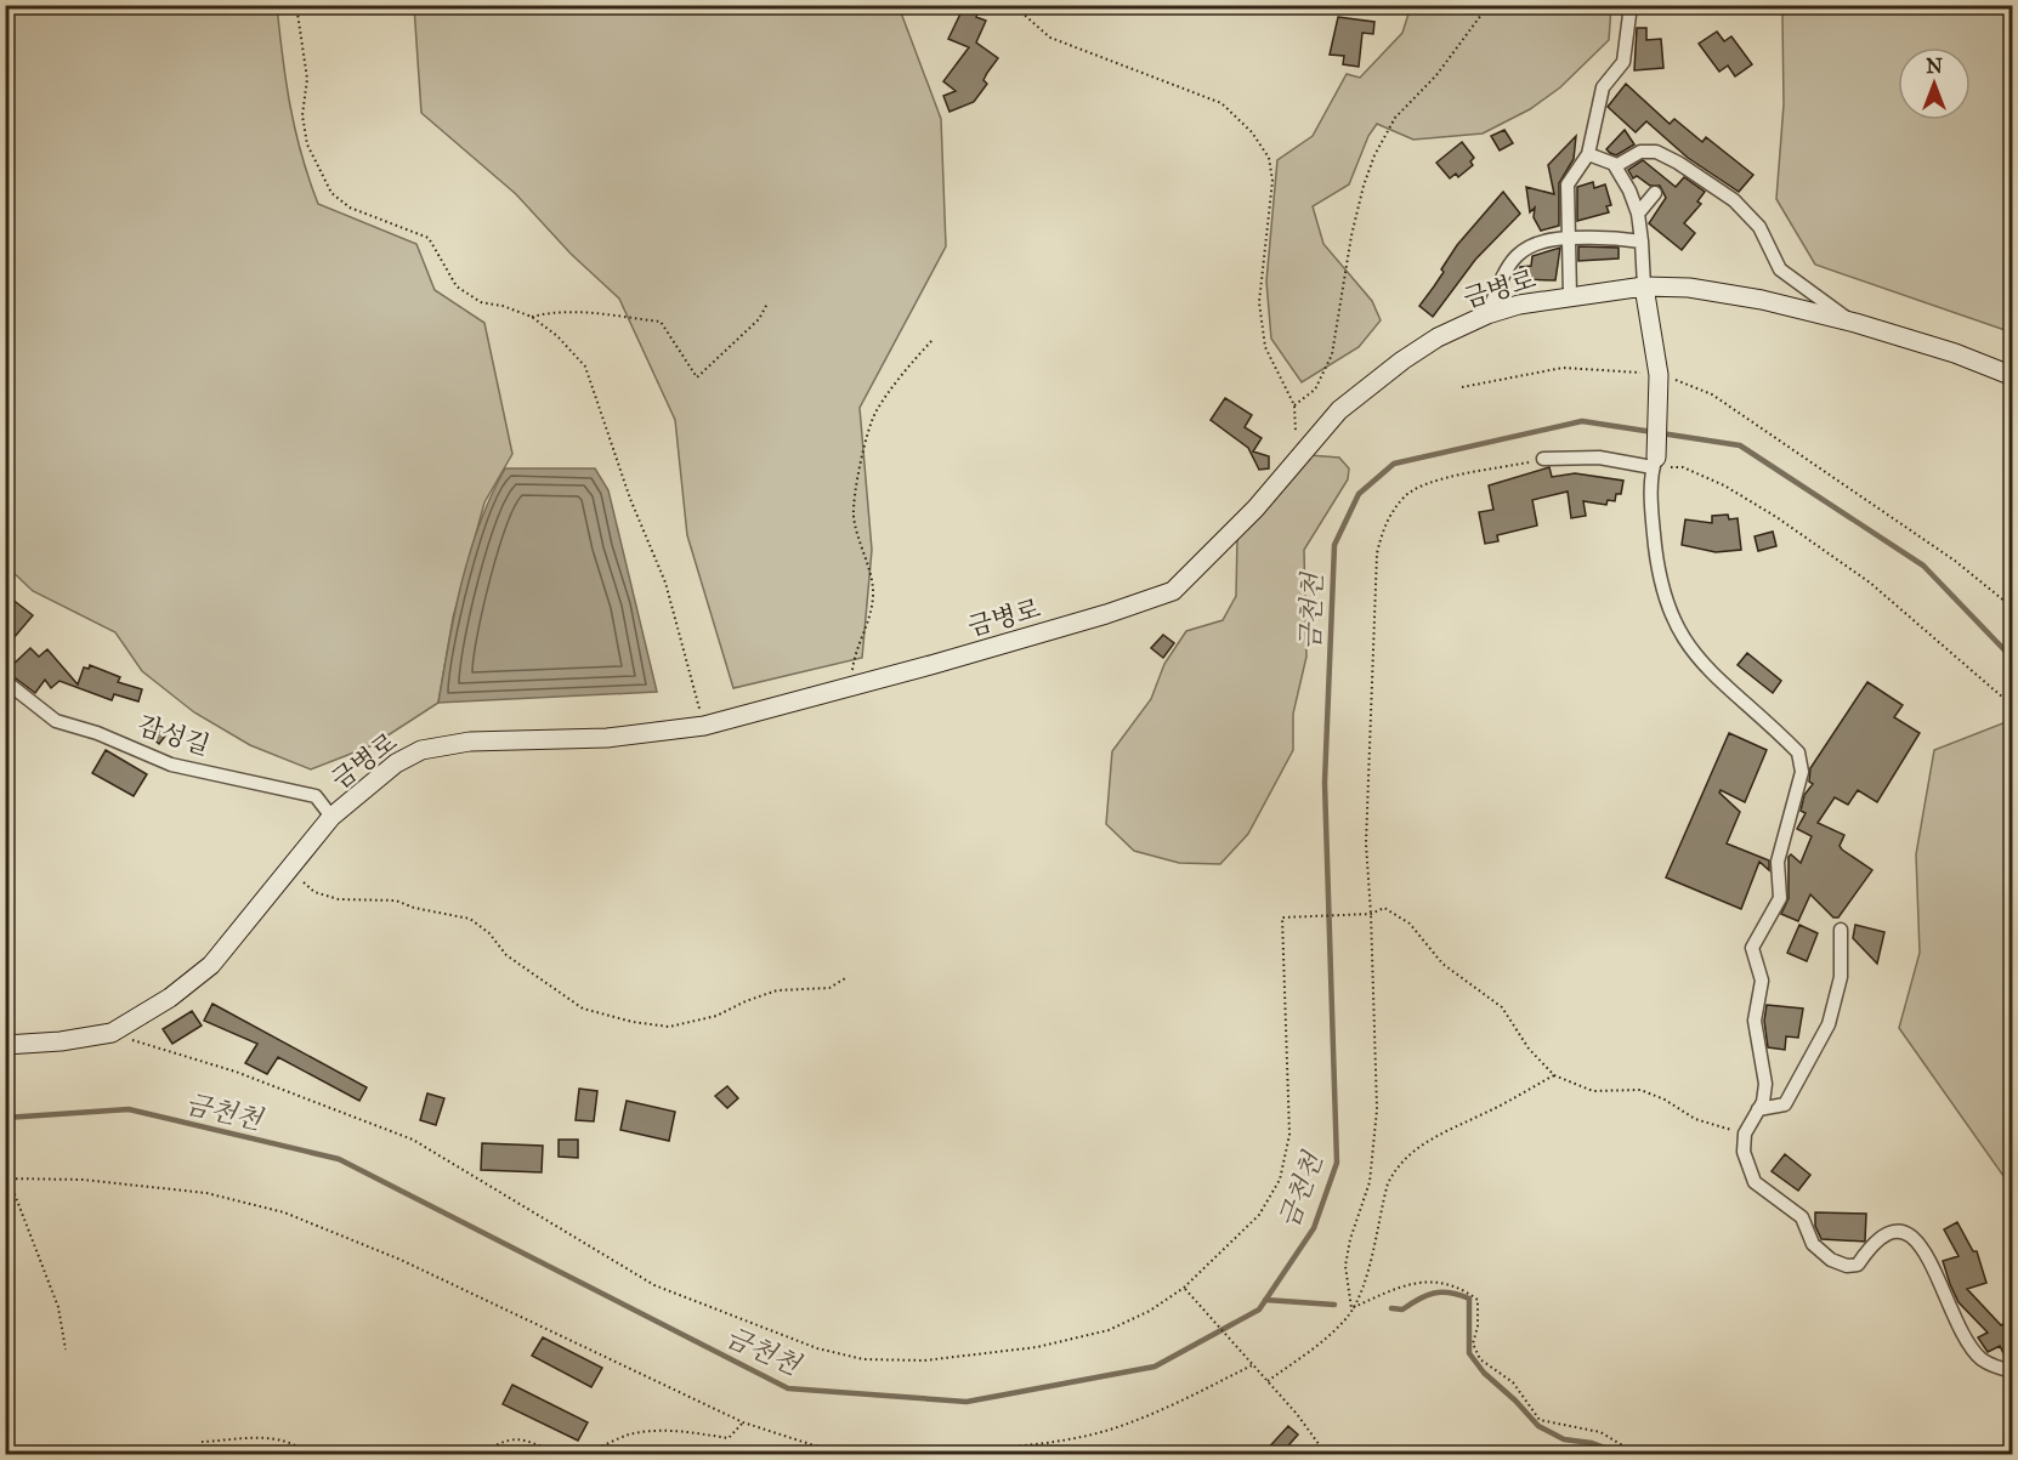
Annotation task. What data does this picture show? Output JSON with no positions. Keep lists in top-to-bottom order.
{
  "streets": {
    "street": ["금병로", "감성길"]
  },
  "crossings": [
    ["금병로", "감성길"]
  ],
  "water": ["금천천"],
  "north": "top"
}
